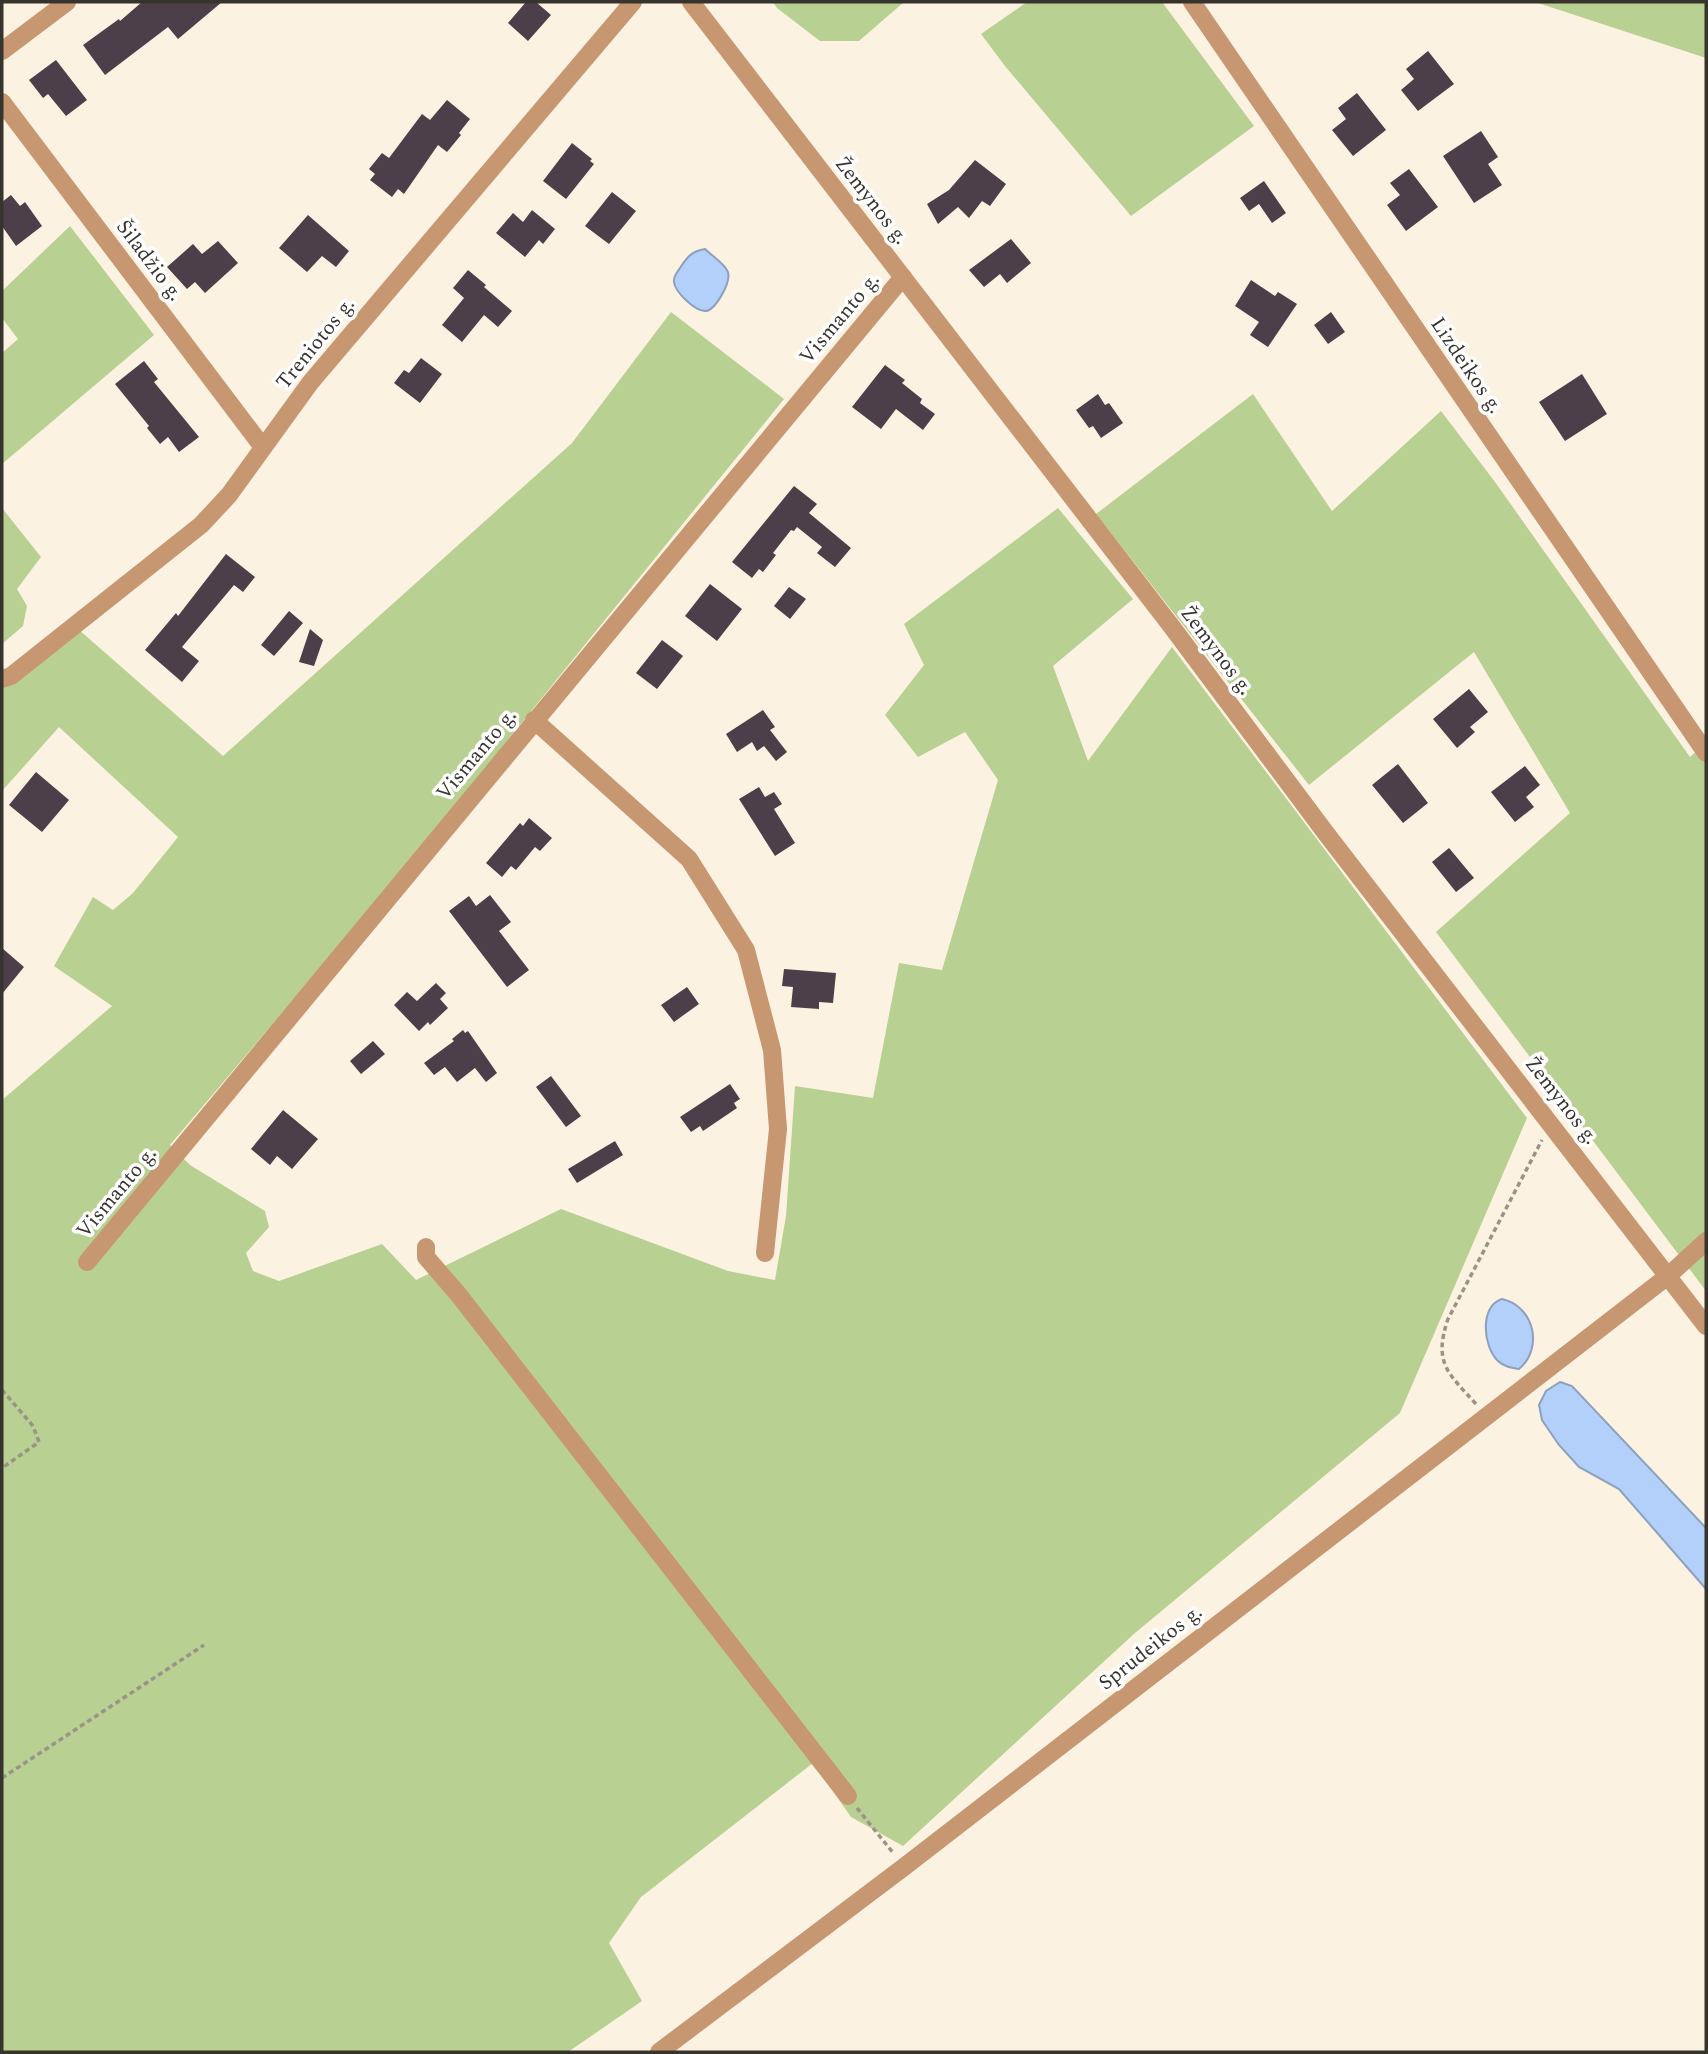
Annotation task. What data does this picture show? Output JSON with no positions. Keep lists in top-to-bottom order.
{
  "streets": {
    "street": [
      "Žemynos g.",
      "Šiladžio g.",
      "Vismanto g.",
      "Treniotos g.",
      "Lizdeikos g.",
      "Sprudeikos g."
    ]
  },
  "crossings": [
    ["Žemynos g.", "Vismanto g."],
    ["Žemynos g.", "Sprudeikos g."],
    ["Šiladžio g.", "Treniotos g."]
  ]
}
